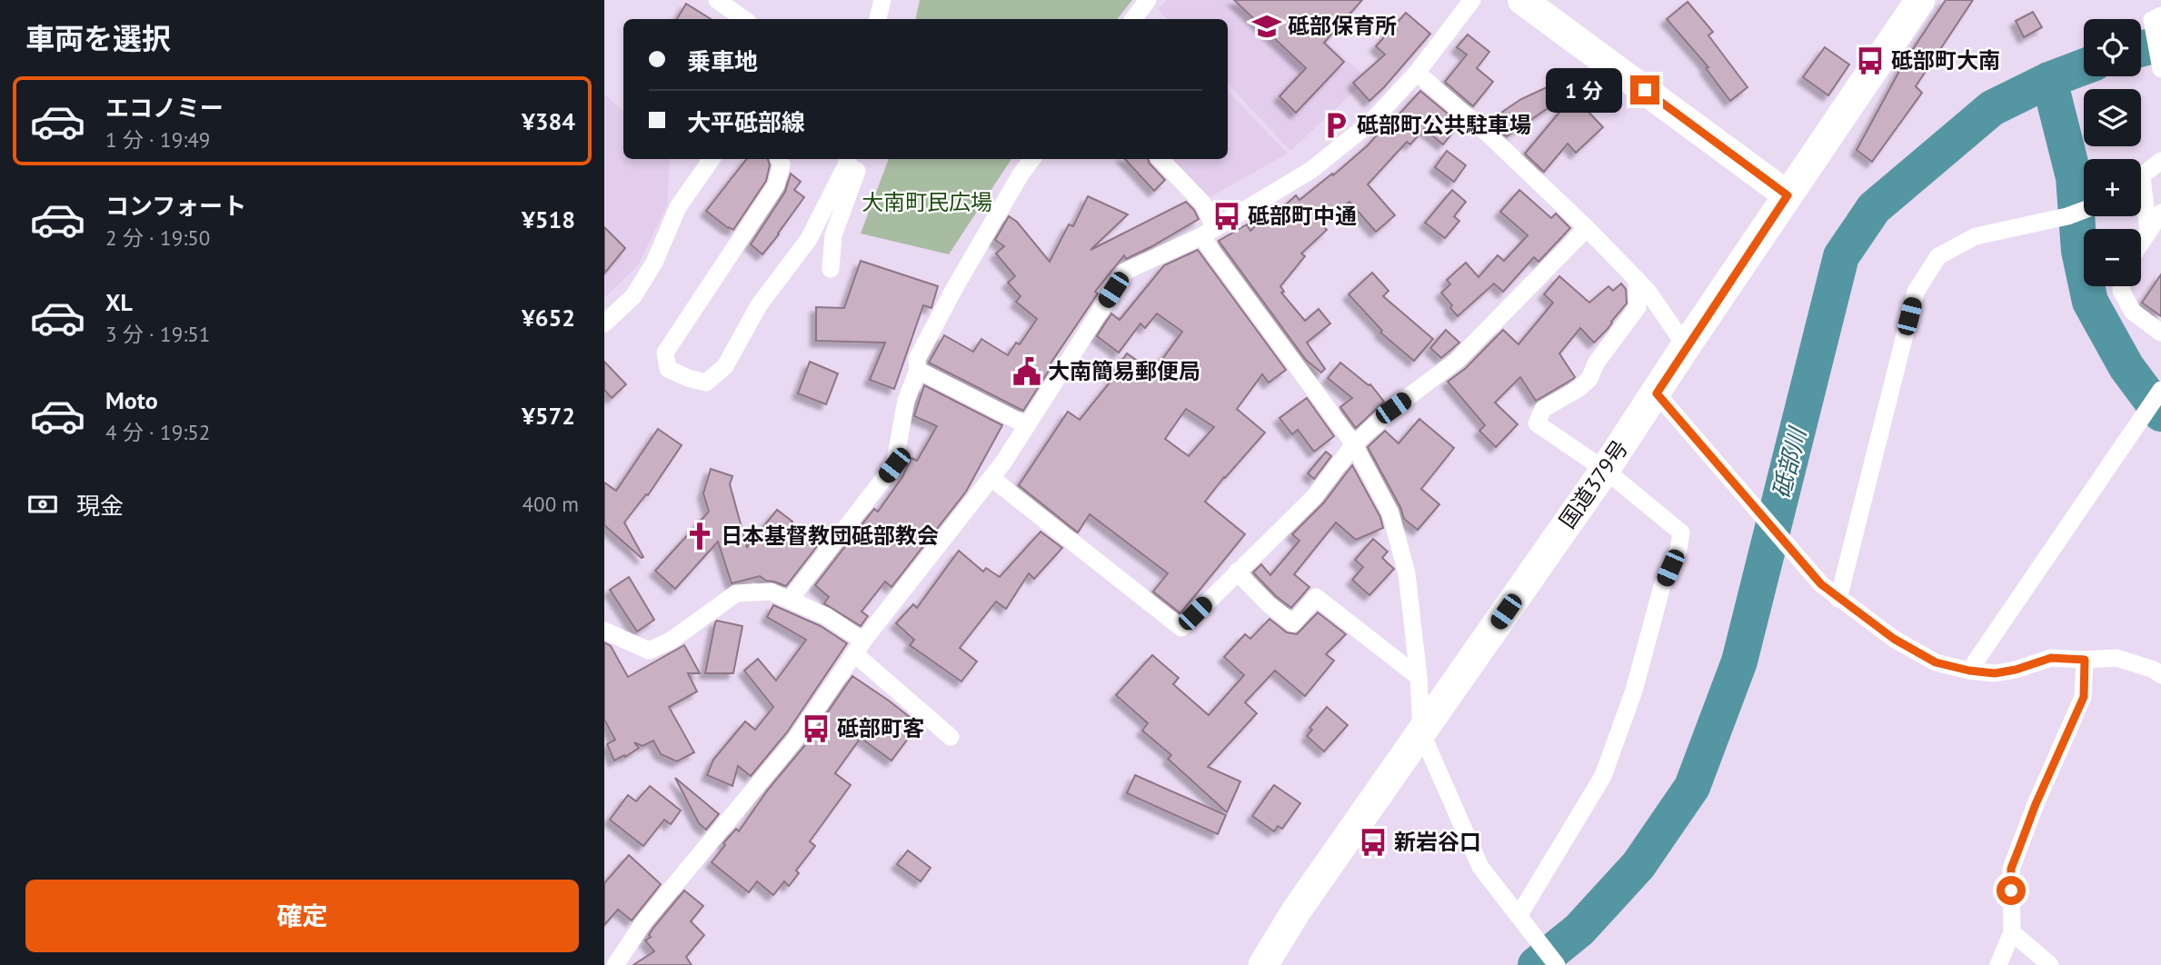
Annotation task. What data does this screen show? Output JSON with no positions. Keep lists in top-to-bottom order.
{
  "streets": {
    "highway": ["国道379号"]
  },
  "water": ["砥部川"],
  "parks": ["大南町民広場"],
  "places": {
    "school or university": ["砥部保育所"],
    "bus stop": [
      "砥部町大南",
      "砥部町中通",
      "砥部町客",
      "新岩谷口"
    ],
    "parking": ["砥部町公共駐車場"],
    "public building": ["大南簡易郵便局"],
    "church": ["日本基督教団砥部教会"]
  },
  "page": {
    "heading": "車両を選択",
    "map_buttons": ["+", "−"],
    "banner": ["乗車地", "大平砥部線"],
    "bubble": "1 分",
    "list": [
      {
        "name": "エコノミー",
        "note": "1 分 · 19:49",
        "value": "¥384"
      },
      {
        "name": "コンフォート",
        "note": "2 分 · 19:50",
        "value": "¥518"
      },
      {
        "name": "XL",
        "note": "3 分 · 19:51",
        "value": "¥652"
      },
      {
        "name": "Moto",
        "note": "4 分 · 19:52",
        "value": "¥572"
      }
    ],
    "pay": ["現金", "400 m"],
    "buttons": "確定"
  }
}
